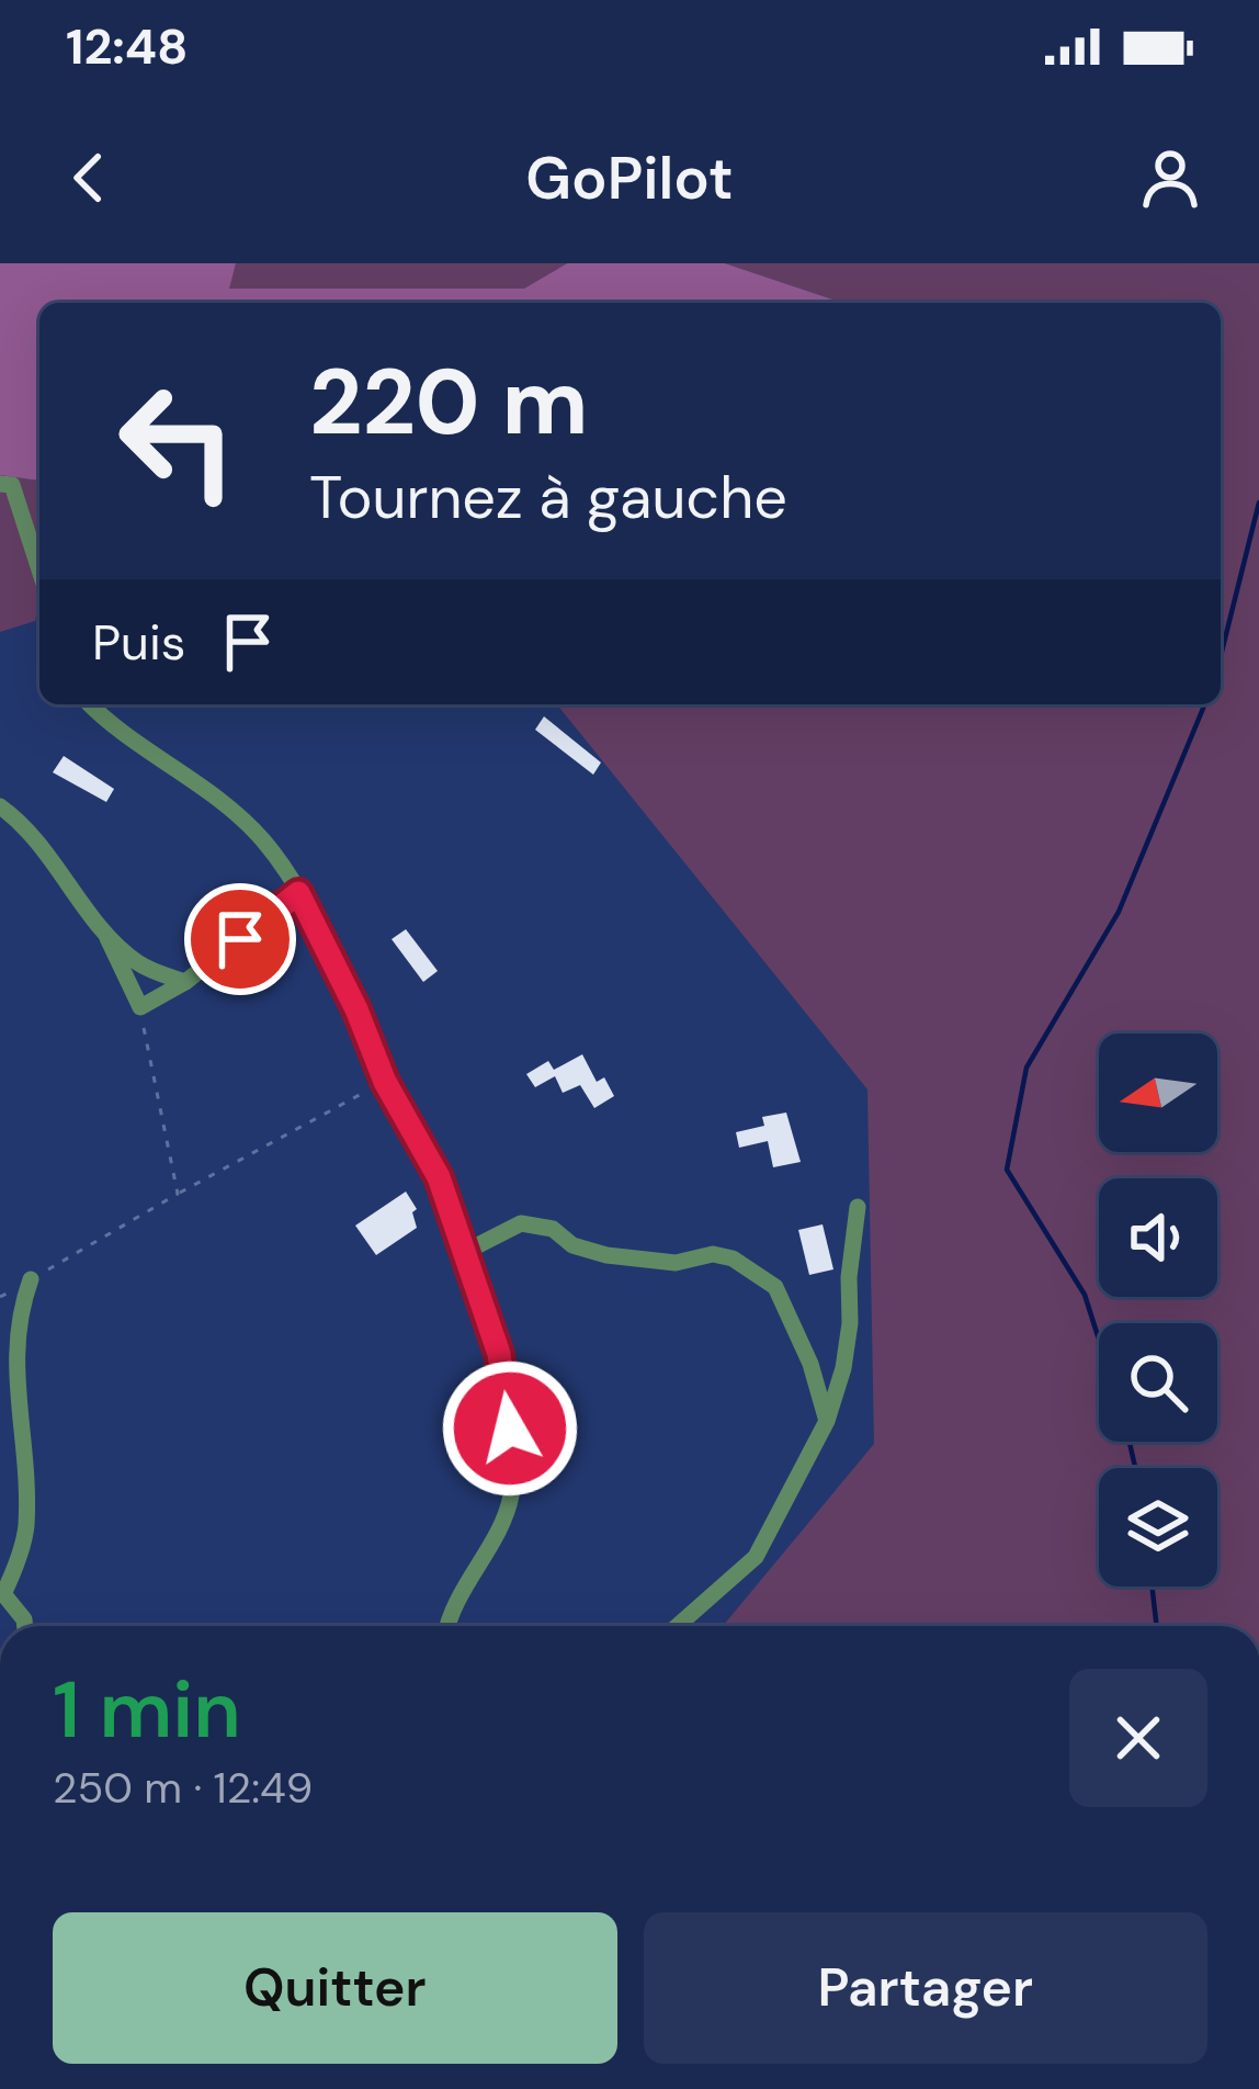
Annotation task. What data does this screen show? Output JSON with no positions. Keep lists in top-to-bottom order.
{
  "north": "left",
  "page": {
    "status": "12:48",
    "header": "GoPilot",
    "turn": ["220 m", "Tournez à gauche"],
    "then": "Puis",
    "heading": ["1 min", "250 m · 12:49"],
    "buttons": ["Quitter", "Partager"]
  }
}
